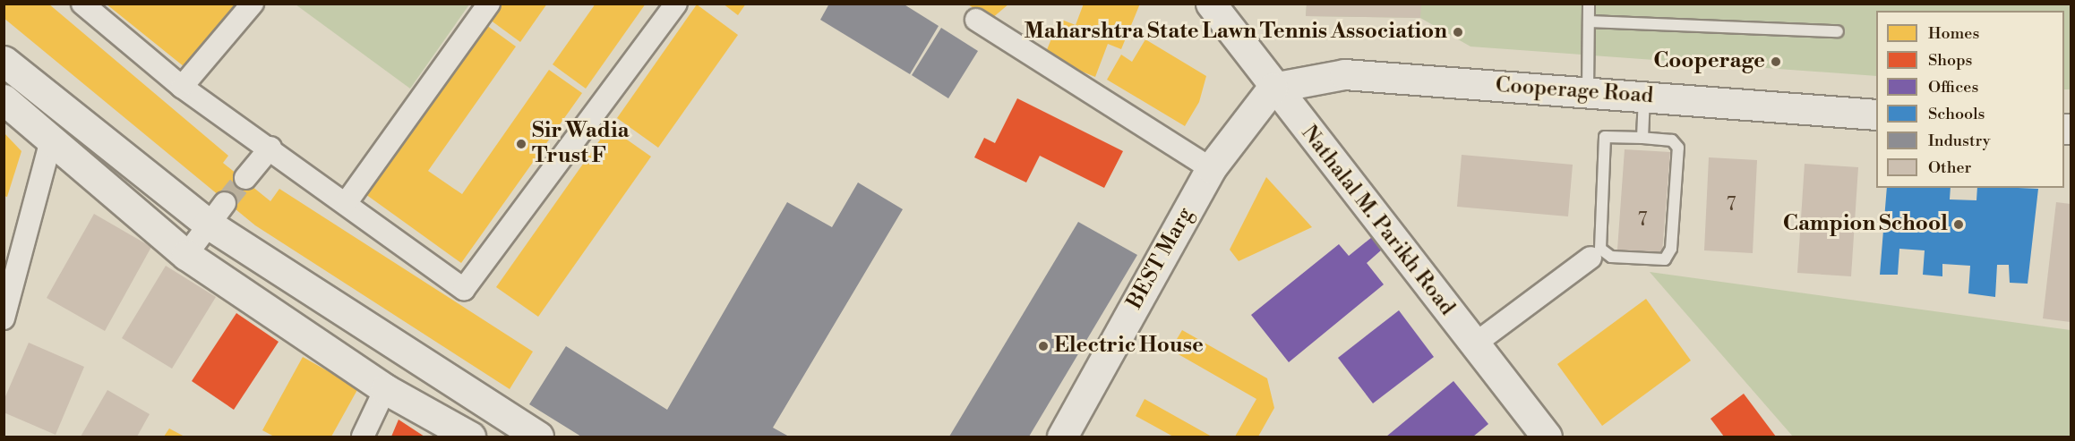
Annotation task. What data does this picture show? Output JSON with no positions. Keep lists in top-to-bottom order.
{
  "streets": {
    "street": ["Cooperage Road", "Nathalal M. Parikh Road", "BEST Marg"]
  },
  "crossings": [
    ["Cooperage Road", "Nathalal M. Parikh Road"],
    ["Cooperage Road", "BEST Marg"],
    ["Nathalal M. Parikh Road", "BEST Marg"]
  ],
  "places": [
    "Maharshtra State Lawn Tennis Association",
    "Cooperage",
    "Sir Wadia Trust F",
    "Campion School",
    "Electric House"
  ],
  "house_numbers": ["7", "7"],
  "legend": [
    "Homes",
    "Shops",
    "Offices",
    "Schools",
    "Industry",
    "Other"
  ]
}
